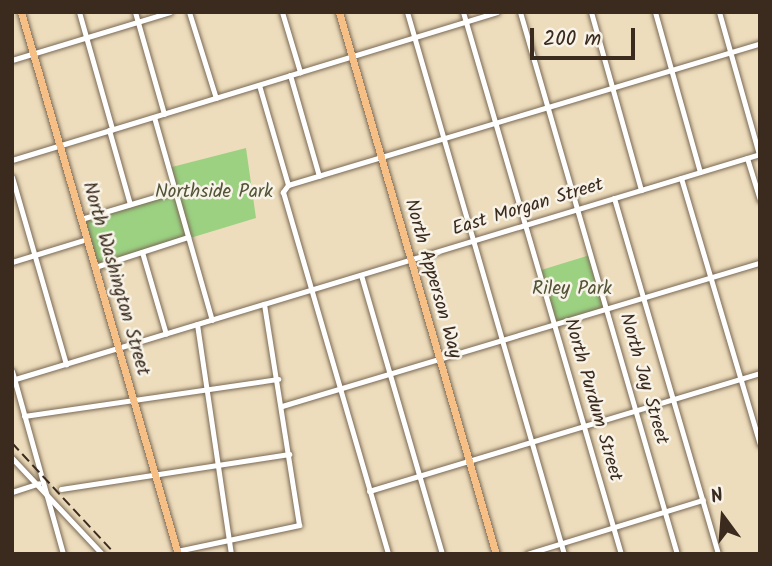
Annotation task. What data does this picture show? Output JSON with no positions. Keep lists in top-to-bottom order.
{
  "streets": {
    "main road": ["North Washington Street", "North Apperson Way"],
    "street": ["East Morgan Street", "North Jay Street", "North Purdum Street"]
  },
  "crossings": [
    ["East Morgan Street", "North Washington Street"],
    ["East Morgan Street", "North Apperson Way"],
    ["East Morgan Street", "North Jay Street"],
    ["East Morgan Street", "North Purdum Street"]
  ],
  "parks": ["Northside Park", "Riley Park"],
  "scale_bar": "200 m",
  "north": "top"
}
